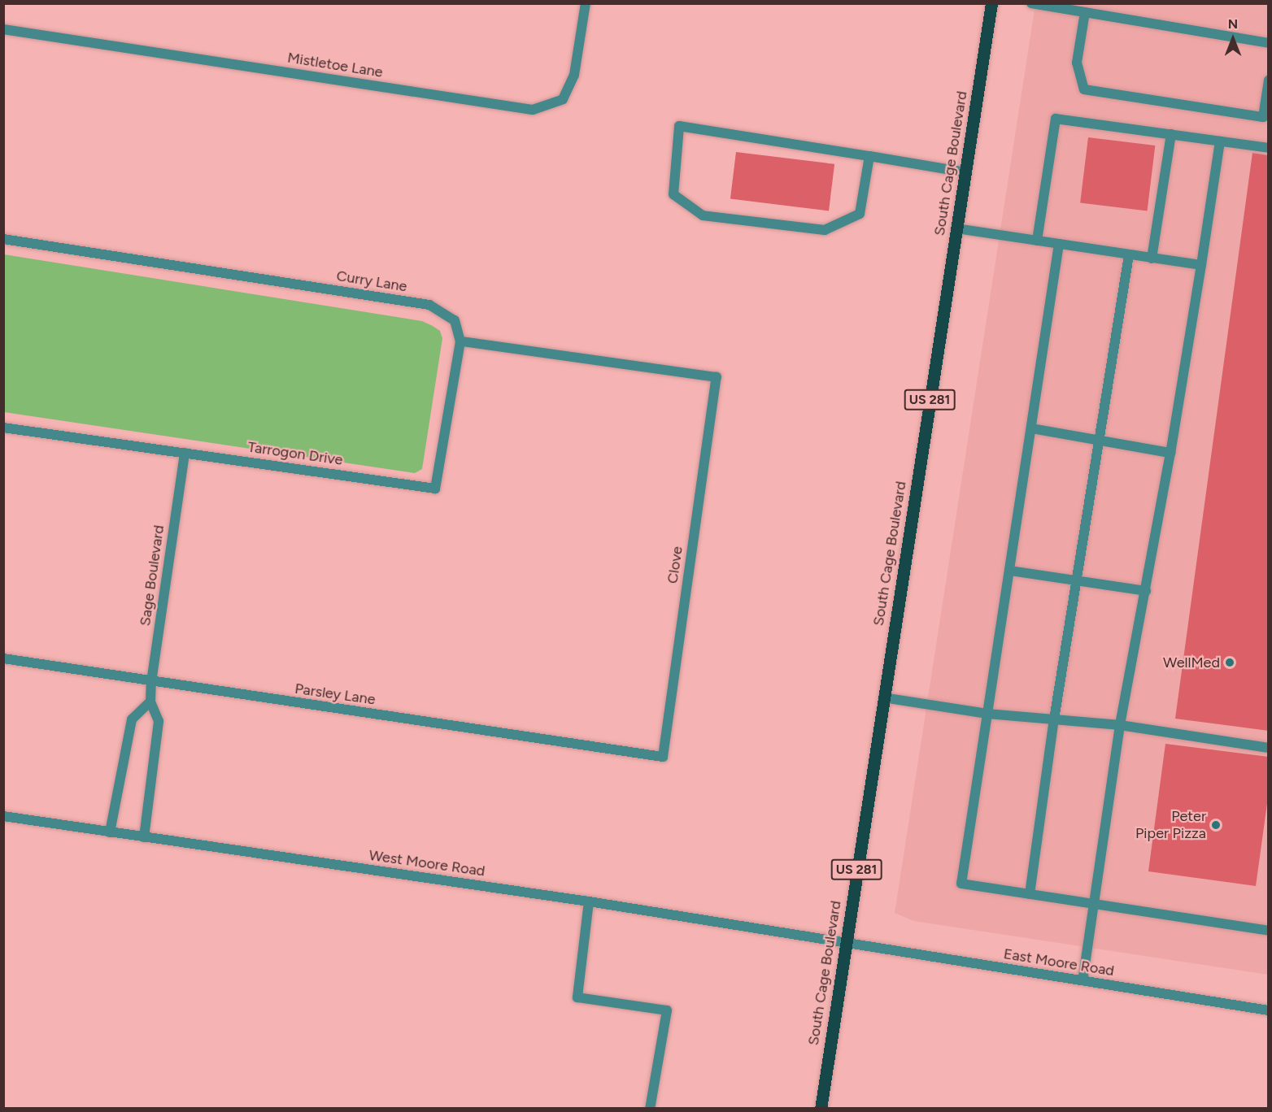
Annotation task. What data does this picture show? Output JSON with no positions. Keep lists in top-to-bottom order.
{
  "streets": {
    "main road": ["South Cage Boulevard", "US 281"],
    "street": [
      "Mistletoe Lane",
      "Curry Lane",
      "Tarrogon Drive",
      "Clove",
      "Sage Boulevard",
      "Parsley Lane",
      "West Moore Road",
      "East Moore Road"
    ]
  },
  "crossings": [
    ["South Cage Boulevard", "West Moore Road"],
    ["South Cage Boulevard", "East Moore Road"],
    ["Curry Lane", "Tarrogon Drive"],
    ["Curry Lane", "Clove"],
    ["Tarrogon Drive", "Clove"],
    ["Tarrogon Drive", "Sage Boulevard"],
    ["Clove", "Parsley Lane"],
    ["Sage Boulevard", "Parsley Lane"],
    ["Sage Boulevard", "West Moore Road"],
    ["West Moore Road", "East Moore Road"]
  ],
  "places": ["WellMed", "Peter Piper Pizza"],
  "north": "top"
}
